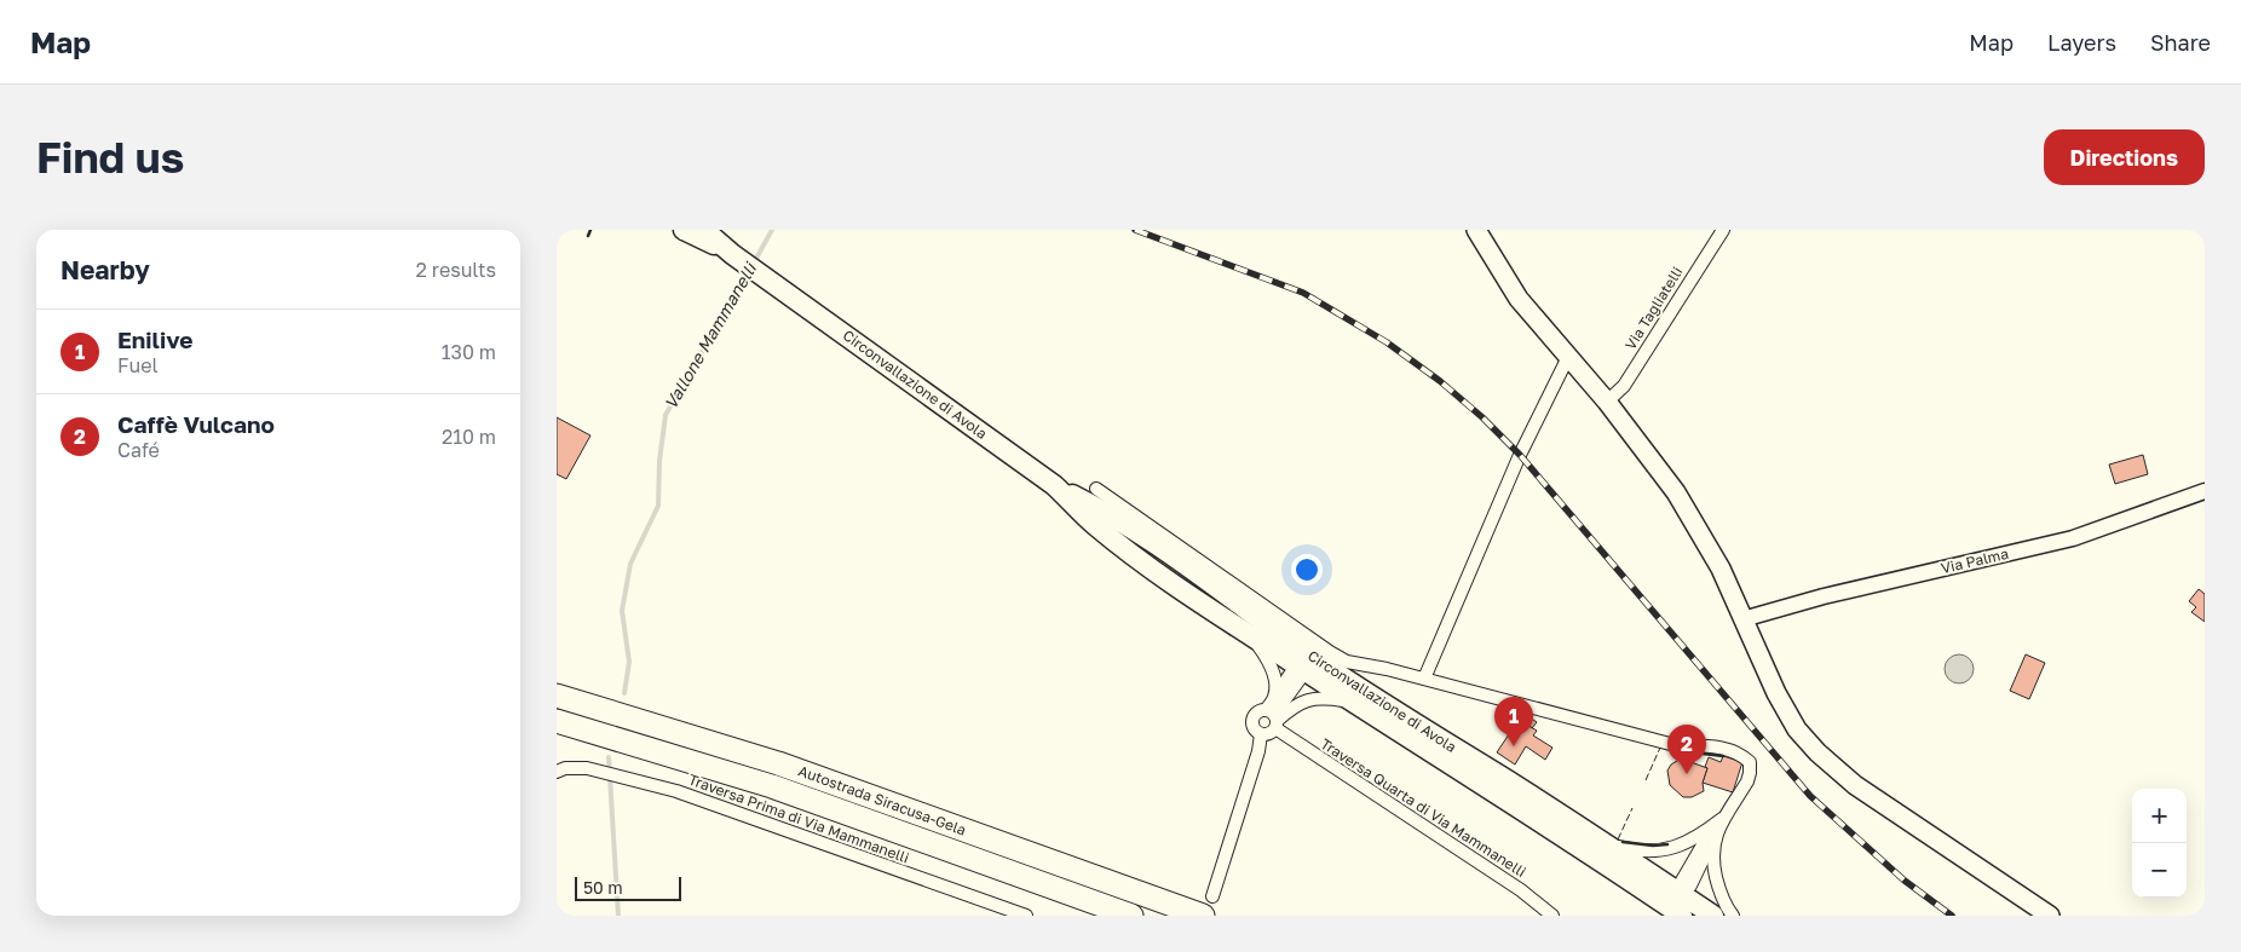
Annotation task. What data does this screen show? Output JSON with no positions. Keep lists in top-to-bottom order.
{
  "streets": {
    "highway": ["Autostrada Siracusa-Gela"],
    "main road": ["Circonvallazione di Avola"],
    "street": [
      "Via Tagliatelli",
      "Via Palma",
      "Traversa Quarta di Via Mammanelli",
      "Traversa Prima di Via Mammanelli"
    ]
  },
  "water": ["Vallone Mammanelli"],
  "scale_bar": "50 m",
  "page": {
    "header": "Map",
    "nav": ["Map", "Layers", "Share"],
    "buttons": "Directions",
    "title": "Find us",
    "heading": ["Nearby", "2 results"],
    "list": [
      {
        "mark": "1",
        "name": "Enilive",
        "note": "Fuel",
        "value": "130 m"
      },
      {
        "mark": "2",
        "name": "Caffè Vulcano",
        "note": "Café",
        "value": "210 m"
      }
    ],
    "pins": ["1", "2"],
    "map_buttons": ["+", "−"],
    "scale": "50 m"
  }
}
